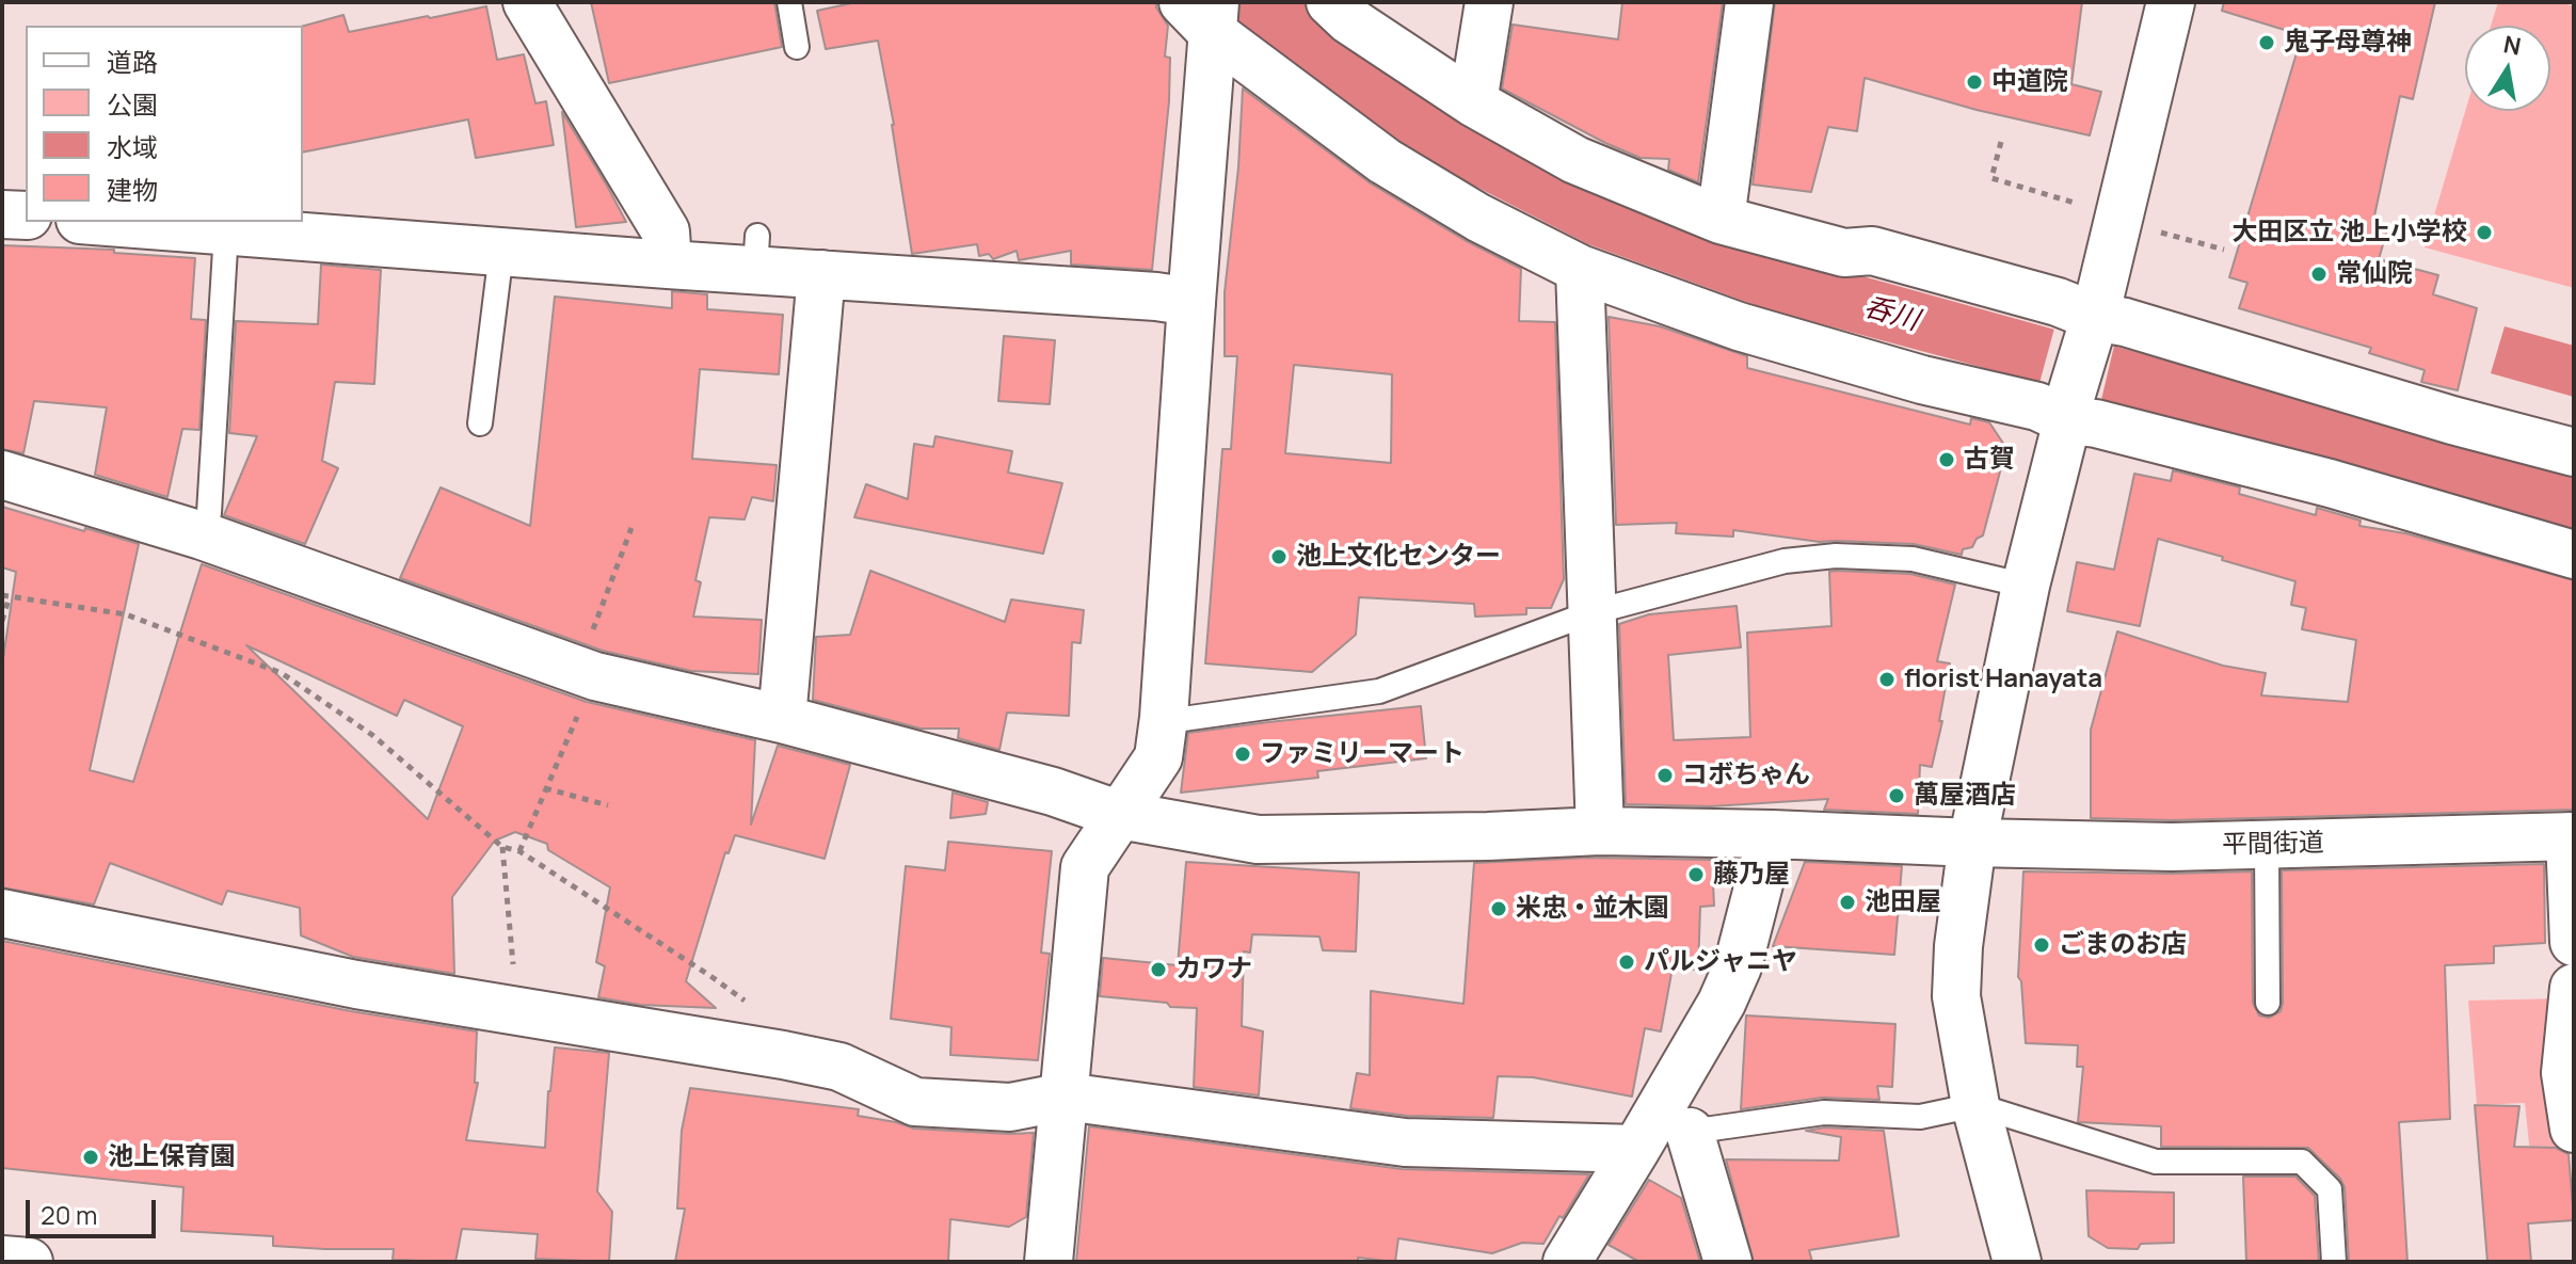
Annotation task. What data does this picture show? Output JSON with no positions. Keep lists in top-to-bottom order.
{
  "streets": {
    "street": ["平間街道"]
  },
  "water": ["呑川"],
  "places": [
    "鬼子母尊神",
    "中道院",
    "大田区立 池上小学校",
    "常仙院",
    "古賀",
    "池上文化センター",
    "florist Hanayata",
    "ファミリーマート",
    "コボちゃん",
    "萬屋酒店",
    "藤乃屋",
    "池田屋",
    "米忠・並木園",
    "ごまのお店",
    "パルジャニヤ",
    "カワナ",
    "池上保育園"
  ],
  "legend": [
    "道路",
    "公園",
    "水域",
    "建物"
  ],
  "scale_bar": "20 m",
  "north": "top"
}
